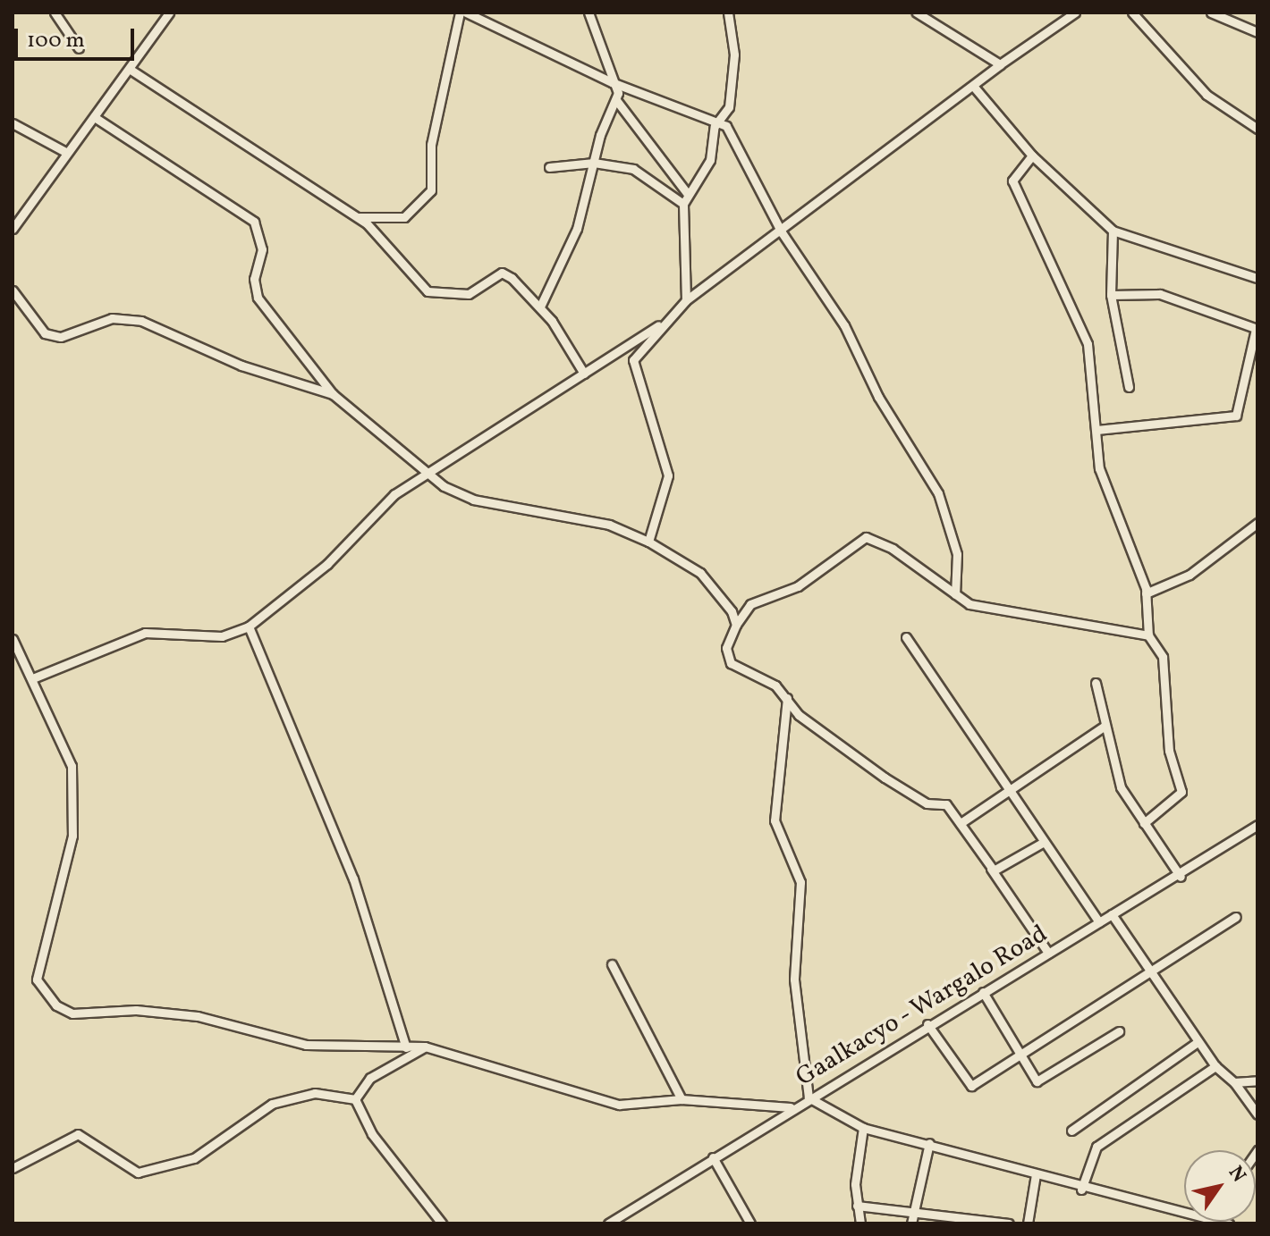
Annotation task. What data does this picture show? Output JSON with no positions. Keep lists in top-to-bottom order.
{
  "streets": {
    "street": ["Gaalkacyo - Wargalo Road"]
  },
  "scale_bar": "100 m",
  "north": "top right"
}
